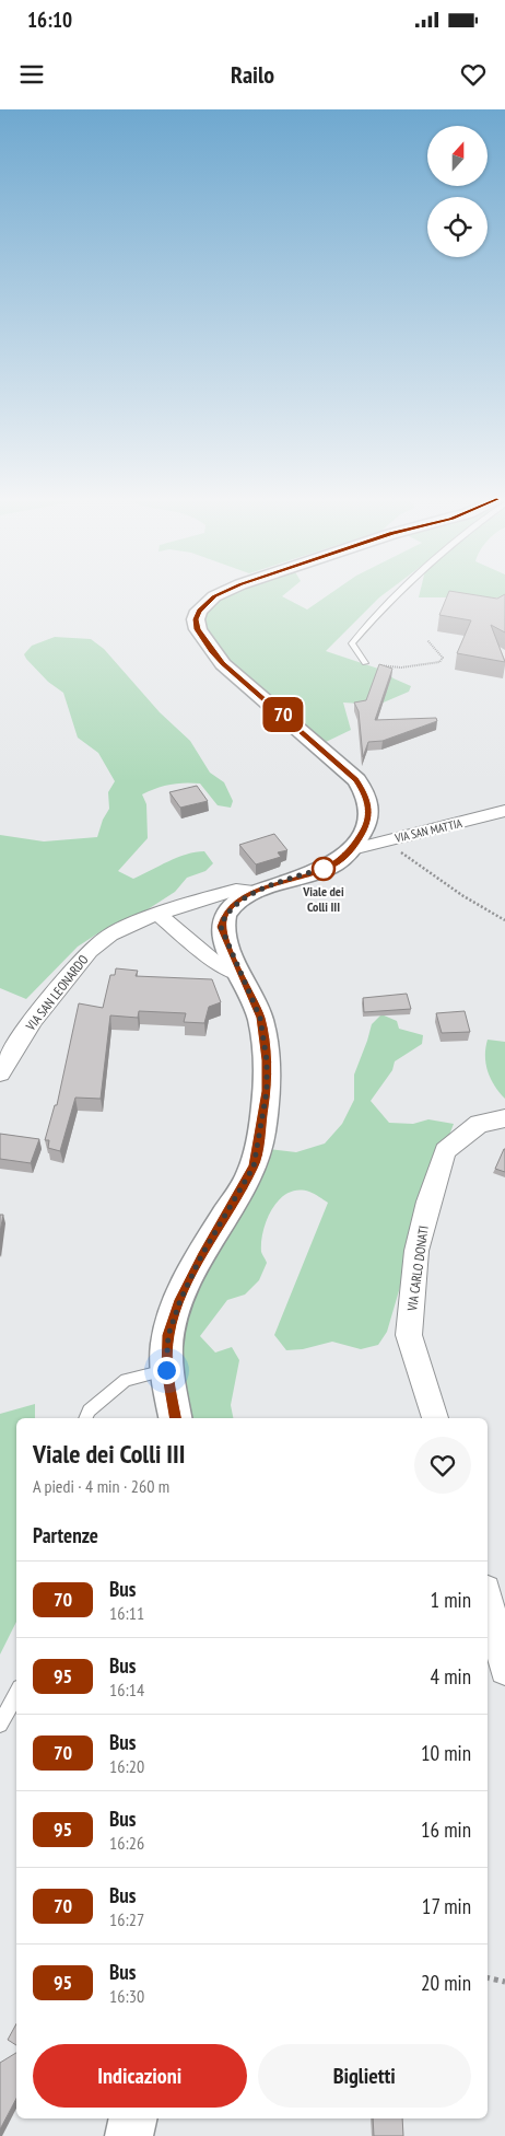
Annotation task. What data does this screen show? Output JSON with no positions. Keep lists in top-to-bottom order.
{
  "streets": {
    "street": ["VIA SAN MATTIA", "VIA SAN LEONARDO", "VIA CARLO DONATI"]
  },
  "places": ["Viale dei Colli III"],
  "lines": ["bus line 70"],
  "north": "top",
  "page": {
    "status": "16:10",
    "header": "Railo",
    "on_map": "70",
    "heading": [
      ["Viale dei Colli III", "A piedi · 4 min · 260 m"],
      "Partenze"
    ],
    "list": [
      {
        "mark": "70",
        "name": "Bus",
        "note": "16:11",
        "value": "1 min"
      },
      {
        "mark": "95",
        "name": "Bus",
        "note": "16:14",
        "value": "4 min"
      },
      {
        "mark": "70",
        "name": "Bus",
        "note": "16:20",
        "value": "10 min"
      },
      {
        "mark": "95",
        "name": "Bus",
        "note": "16:26",
        "value": "16 min"
      },
      {
        "mark": "70",
        "name": "Bus",
        "note": "16:27",
        "value": "17 min"
      },
      {
        "mark": "95",
        "name": "Bus",
        "note": "16:30",
        "value": "20 min"
      }
    ],
    "buttons": ["Indicazioni", "Biglietti"]
  }
}
